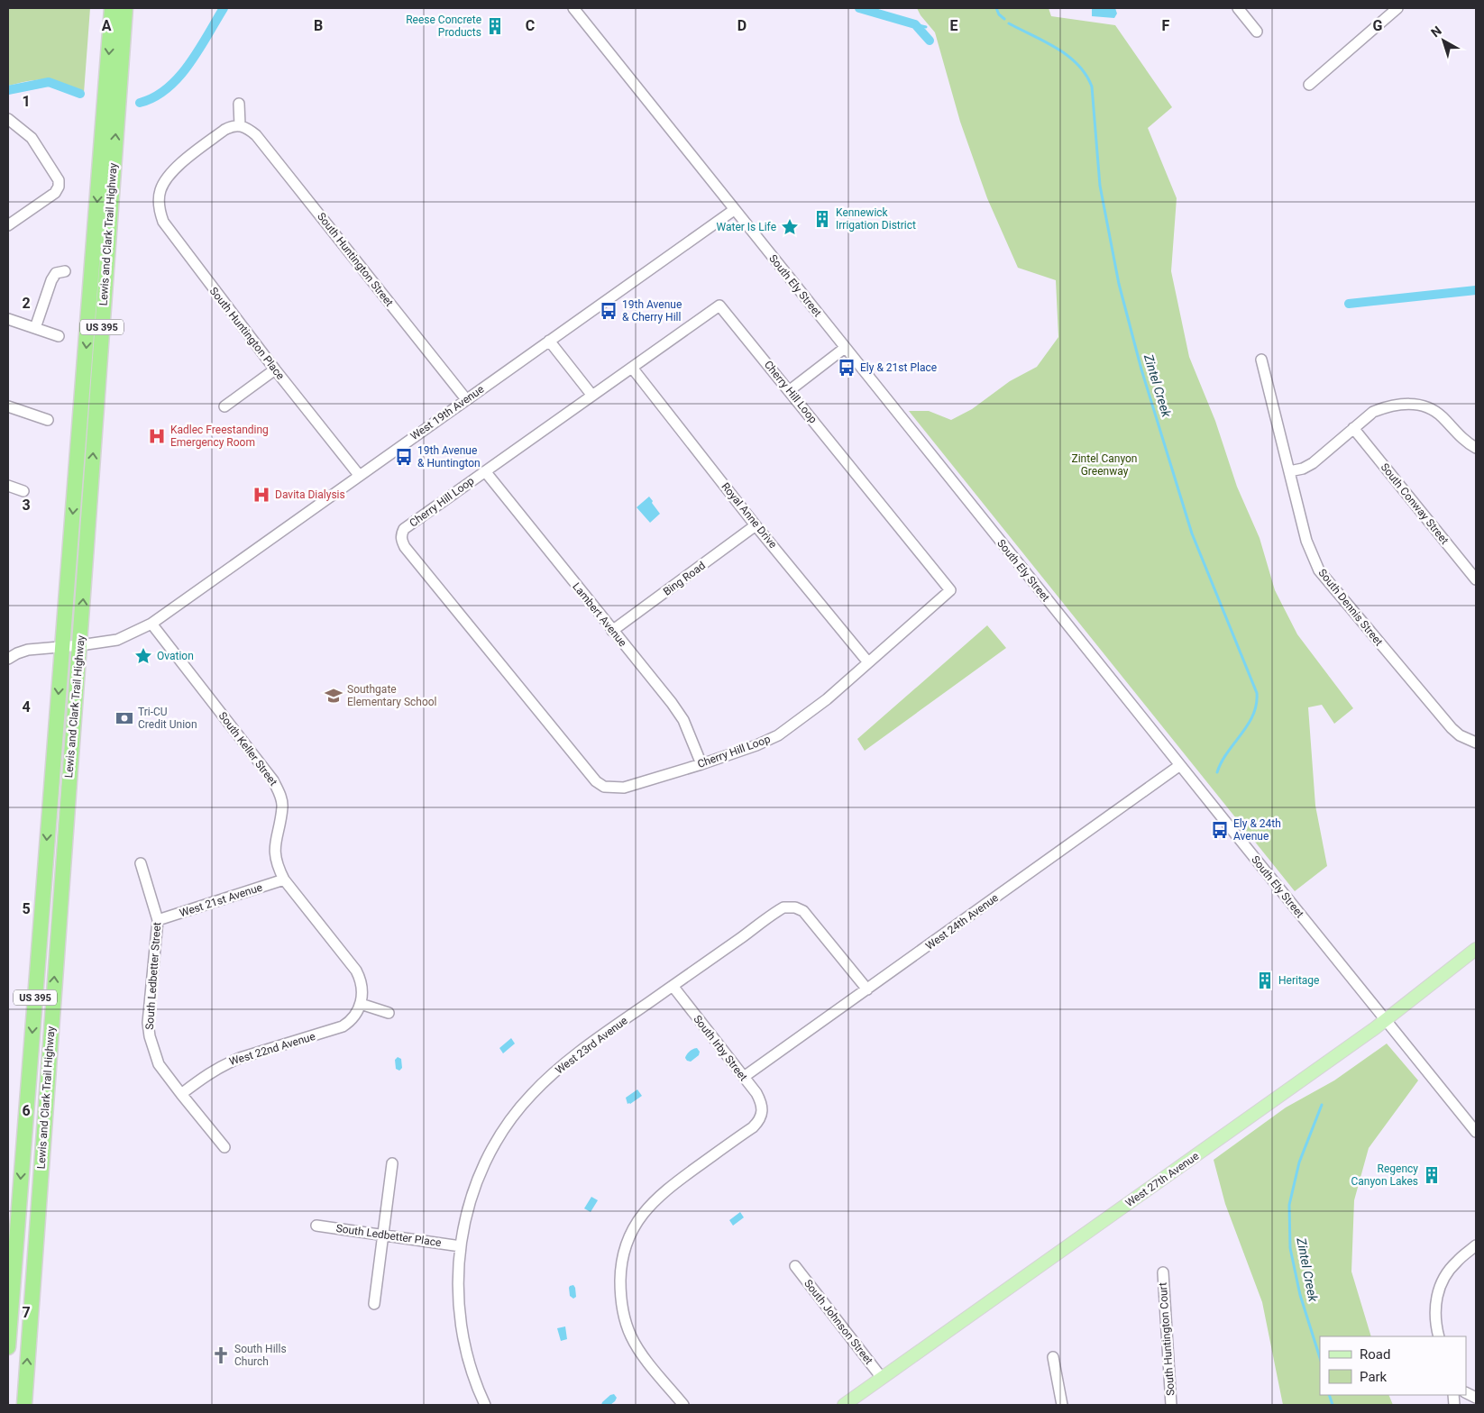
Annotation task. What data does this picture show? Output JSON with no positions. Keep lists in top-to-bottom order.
{
  "streets": {
    "highway": ["Lewis and Clark Trail Highway", "US 395"],
    "main road": ["West 27th Avenue"],
    "street": [
      "South Huntington Street",
      "South Ely Street",
      "South Huntington Place",
      "Cherry Hill Loop",
      "West 19th Avenue",
      "South Conway Street",
      "Royal Anne Drive",
      "Bing Road",
      "South Dennis Street",
      "Lambert Avenue",
      "South Keller Street",
      "West 21st Avenue",
      "West 24th Avenue",
      "South Ledbetter Street",
      "West 23rd Avenue",
      "South Irby Street",
      "West 22nd Avenue",
      "South Ledbetter Place",
      "South Johnson Street",
      "South Huntington Court"
    ]
  },
  "crossings": [
    ["Lewis and Clark Trail Highway", "West 19th Avenue"],
    ["South Huntington Street", "South Huntington Place"],
    ["South Huntington Street", "West 19th Avenue"],
    ["South Ely Street", "West 19th Avenue"],
    ["South Ely Street", "West 24th Avenue"],
    ["South Ely Street", "West 27th Avenue"],
    ["South Huntington Place", "West 19th Avenue"],
    ["Cherry Hill Loop", "Royal Anne Drive"],
    ["Cherry Hill Loop", "Lambert Avenue"],
    ["West 19th Avenue", "South Keller Street"],
    ["Royal Anne Drive", "Bing Road"],
    ["Bing Road", "Lambert Avenue"],
    ["South Keller Street", "West 21st Avenue"],
    ["South Keller Street", "West 22nd Avenue"],
    ["West 21st Avenue", "South Ledbetter Street"],
    ["West 24th Avenue", "West 23rd Avenue"],
    ["West 24th Avenue", "South Irby Street"],
    ["South Ledbetter Street", "West 22nd Avenue"],
    ["West 23rd Avenue", "South Irby Street"],
    ["West 23rd Avenue", "South Ledbetter Place"],
    ["West 27th Avenue", "South Johnson Street"]
  ],
  "water": ["Zintel Creek"],
  "parks": ["Zintel Canyon Greenway"],
  "places": {
    "building": [
      "Reese Concrete Products",
      "Kennewick Irrigation District",
      "Heritage",
      "Regency Canyon Lakes"
    ],
    "place": ["Water Is Life", "Ovation"],
    "bus stop": [
      "19th Avenue & Cherry Hill",
      "Ely & 21st Place",
      "19th Avenue & Huntington",
      "Ely & 24th Avenue"
    ],
    "hospital": ["Kadlec Freestanding Emergency Room", "Davita Dialysis"],
    "school or university": ["Southgate Elementary School"],
    "bank": ["Tri-CU Credit Union"],
    "church": ["South Hills Church"]
  },
  "legend": ["Road", "Park"],
  "north": "top left",
  "grid": {
    "columns": [
      "A",
      "B",
      "C",
      "D",
      "E",
      "F",
      "G"
    ],
    "rows": [
      "1",
      "2",
      "3",
      "4",
      "5",
      "6",
      "7"
    ]
  }
}
